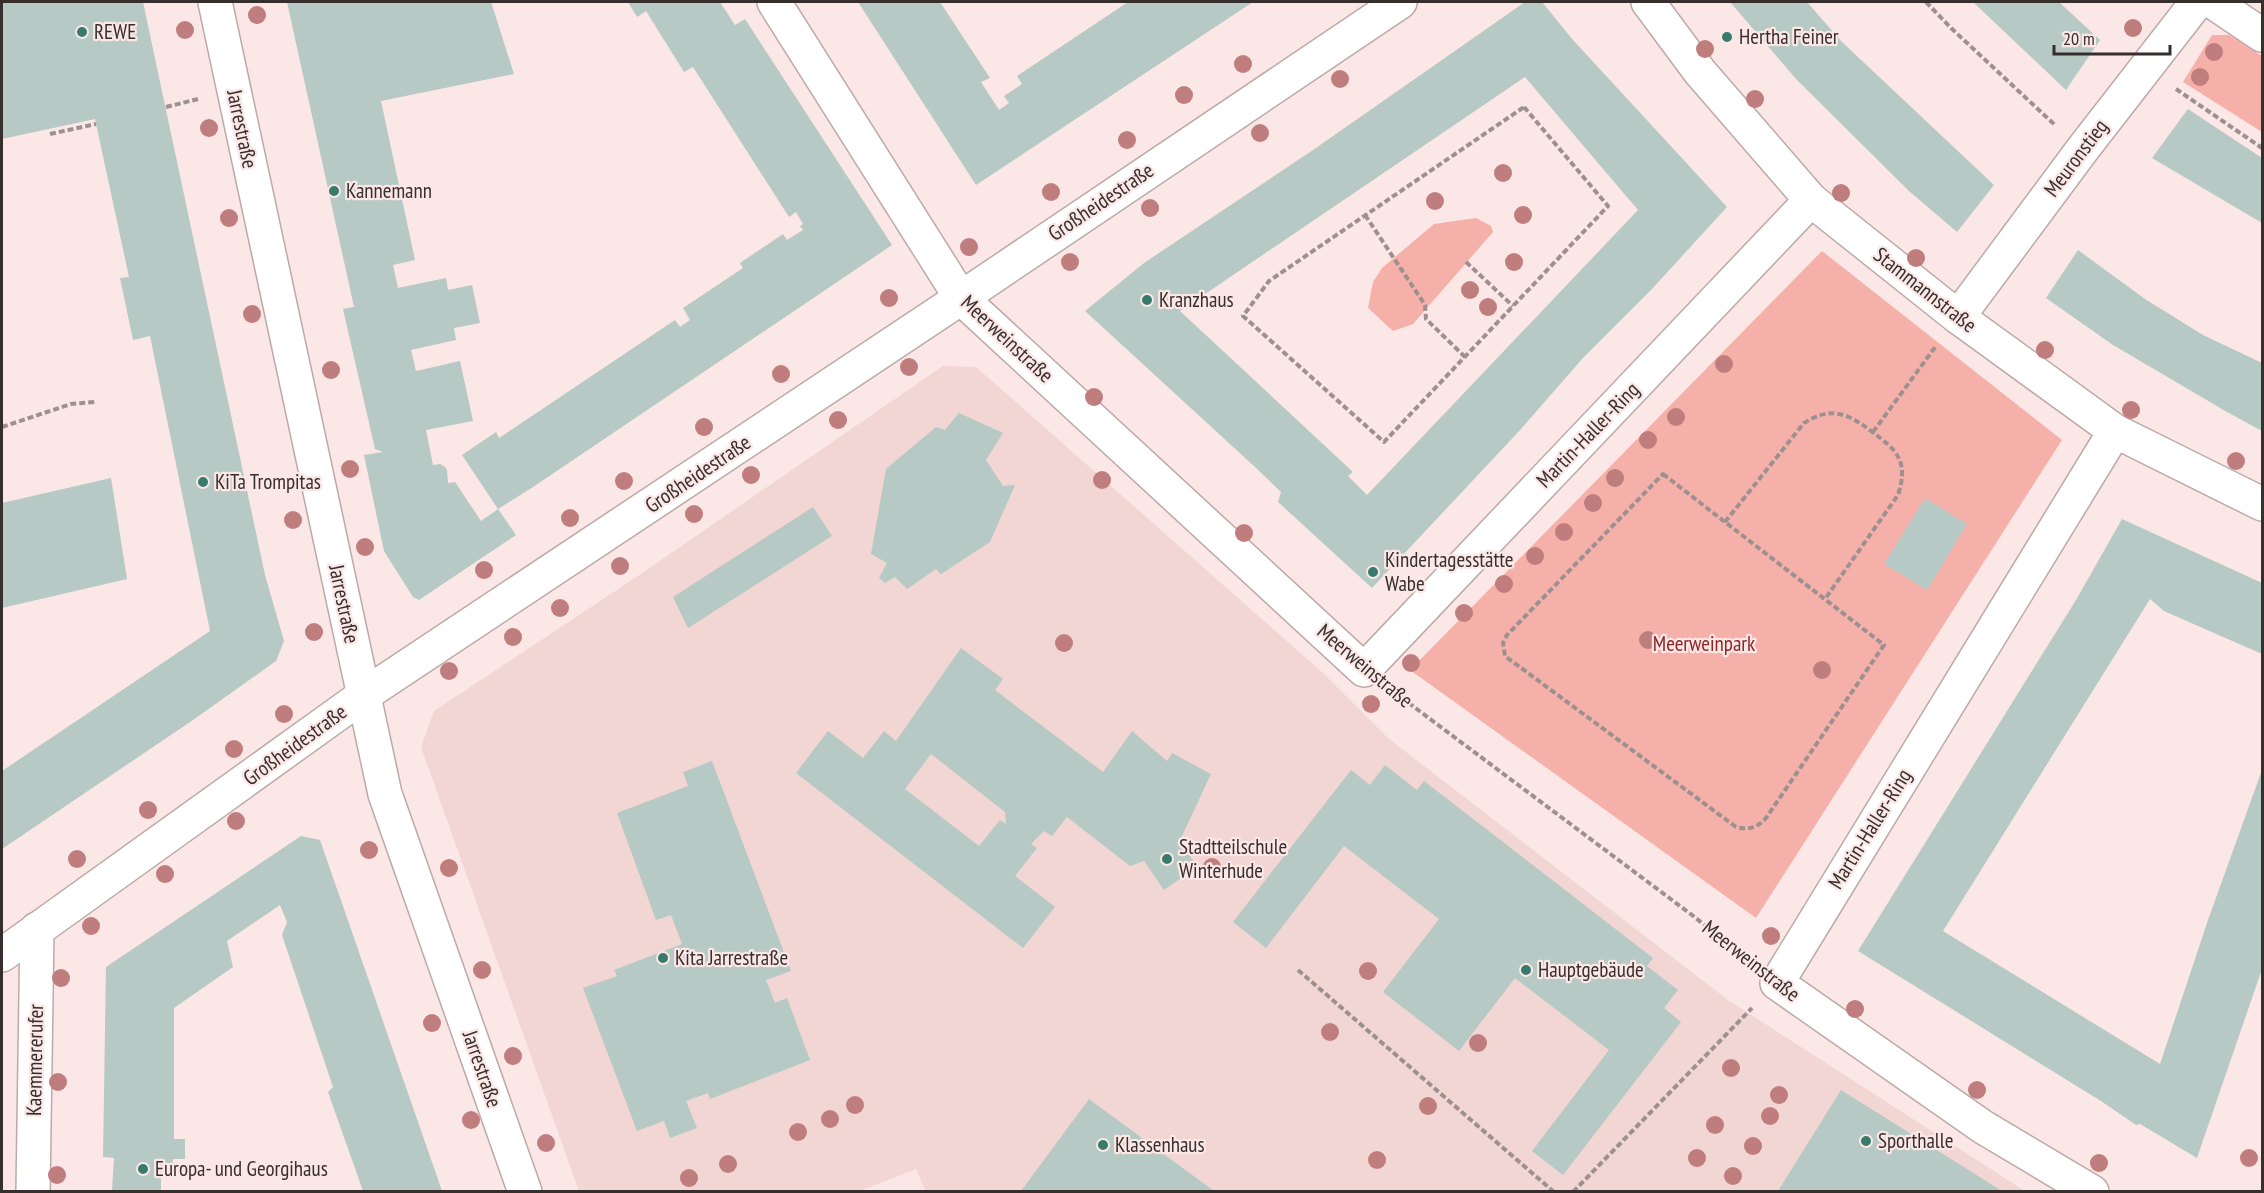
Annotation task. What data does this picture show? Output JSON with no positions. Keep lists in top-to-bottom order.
{
  "streets": {
    "street": [
      "Jarrestraße",
      "Meuronstieg",
      "Großheidestraße",
      "Stammannstraße",
      "Meerweinstraße",
      "Martin-Haller-Ring",
      "Kaemmererufer"
    ]
  },
  "crossings": [
    ["Jarrestraße", "Großheidestraße"],
    ["Meuronstieg", "Stammannstraße"],
    ["Großheidestraße", "Meerweinstraße"],
    ["Großheidestraße", "Kaemmererufer"],
    ["Stammannstraße", "Martin-Haller-Ring"],
    ["Meerweinstraße", "Martin-Haller-Ring"]
  ],
  "parks": ["Meerweinpark"],
  "places": [
    "REWE",
    "Hertha Feiner",
    "Kannemann",
    "Kranzhaus",
    "KiTa Trompitas",
    "Kindertagesstätte Wabe",
    "Stadtteilschule Winterhude",
    "Kita Jarrestraße",
    "Hauptgebäude",
    "Sporthalle",
    "Klassenhaus",
    "Europa- und Georgihaus"
  ],
  "scale_bar": "20 m"
}
